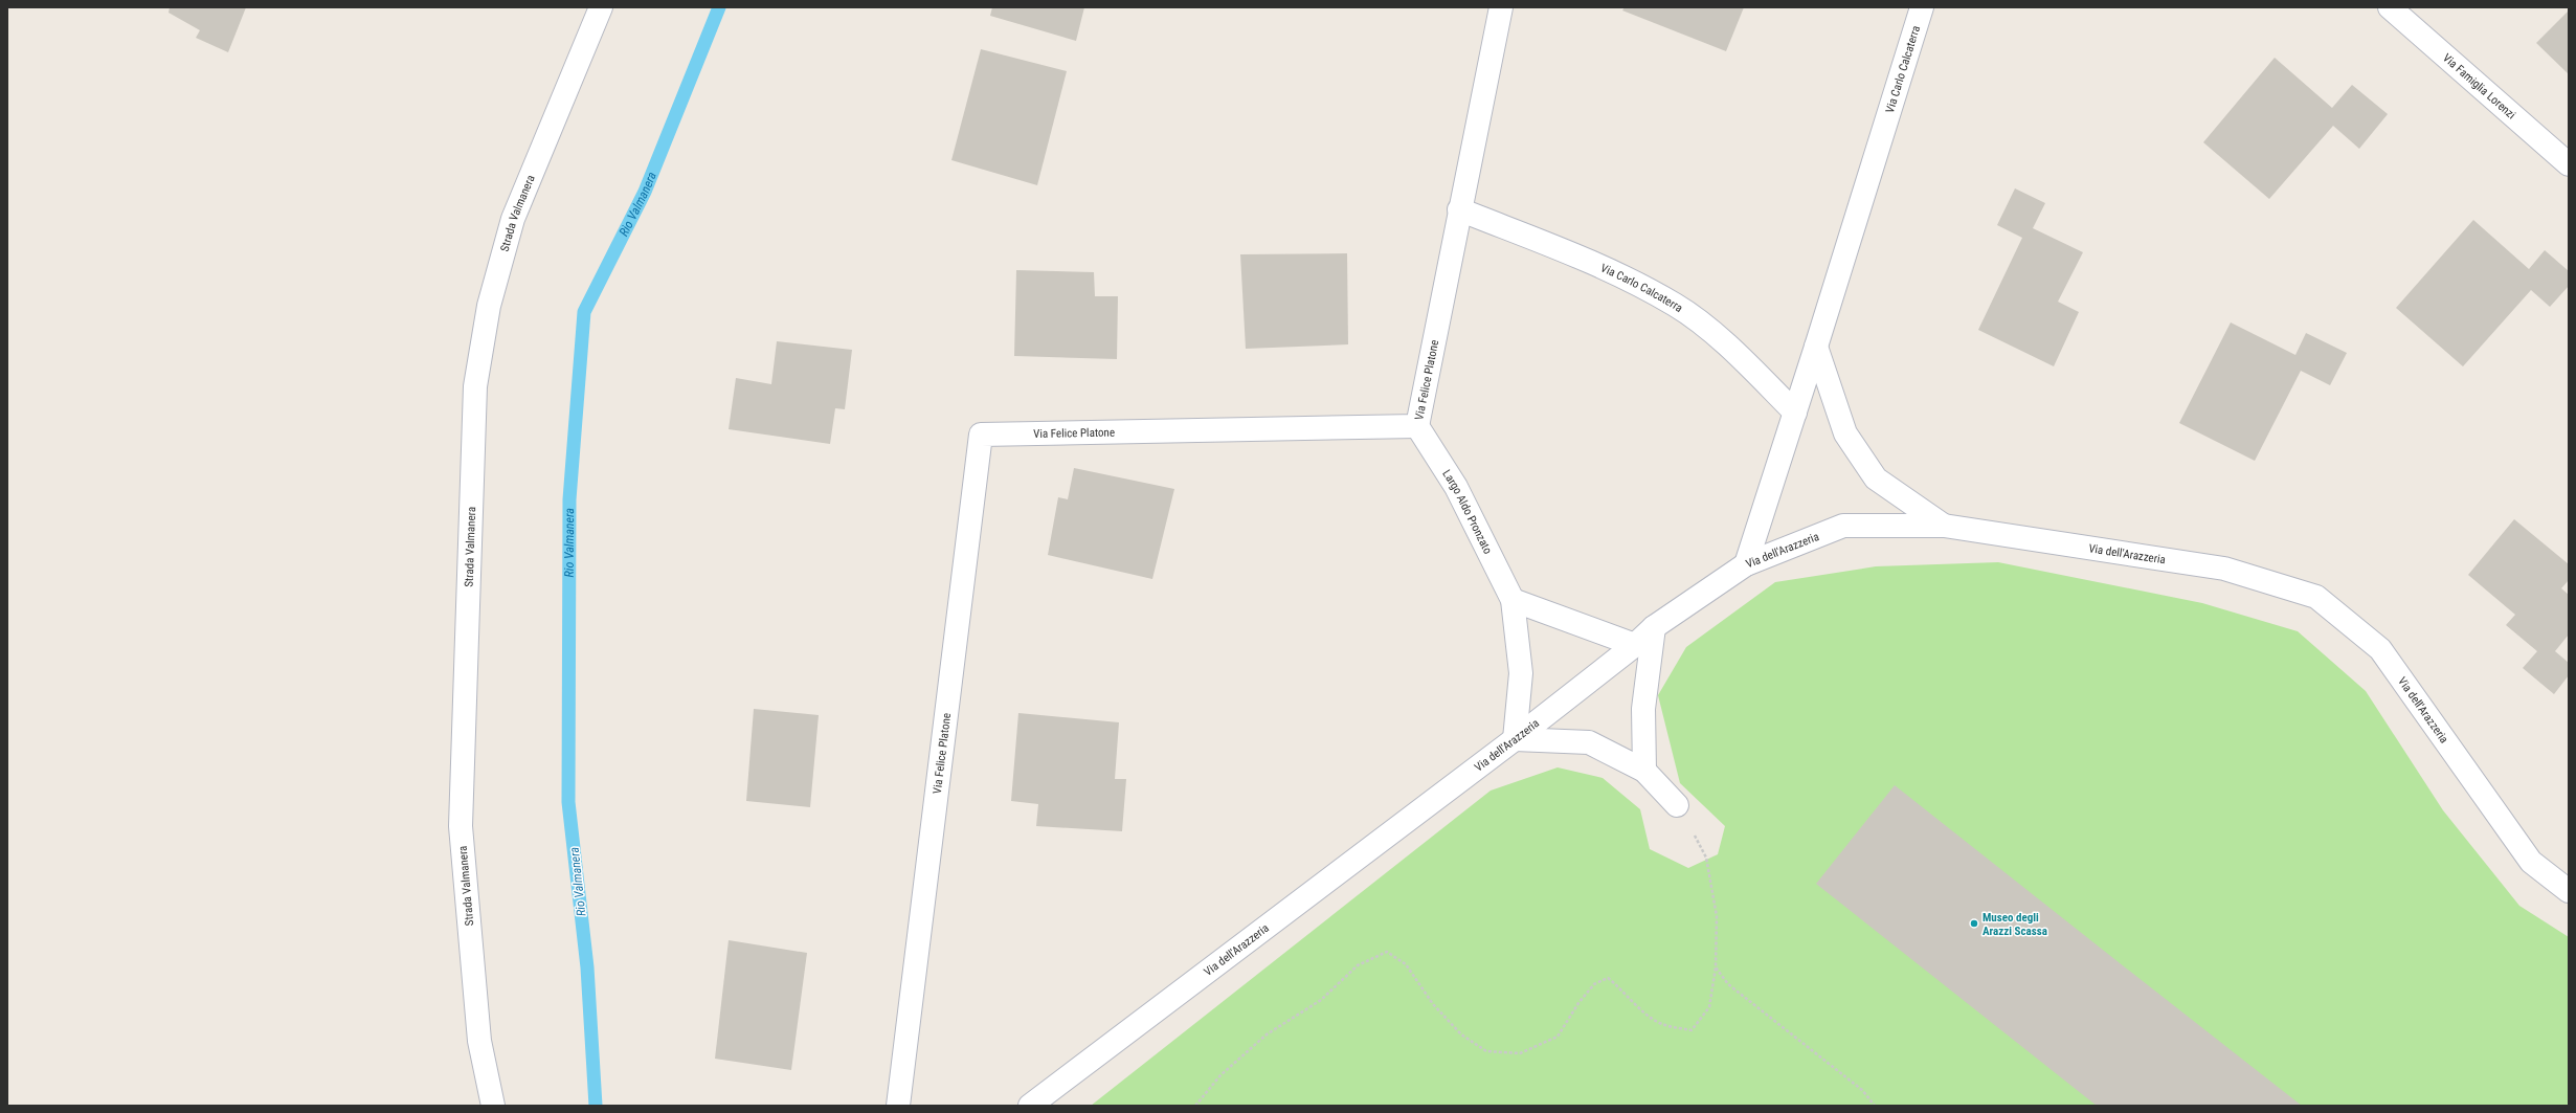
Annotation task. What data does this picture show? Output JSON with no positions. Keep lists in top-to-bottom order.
{
  "streets": {
    "street": [
      "Via Carlo Calcaterra",
      "Via Famiglia Lorenzi",
      "Strada Valmanera",
      "Via Felice Platone",
      "Largo Aldo Pronzato",
      "Via dell'Arazzeria"
    ]
  },
  "crossings": [
    ["Via Carlo Calcaterra", "Via Felice Platone"],
    ["Via Carlo Calcaterra", "Via dell'Arazzeria"],
    ["Via Felice Platone", "Largo Aldo Pronzato"],
    ["Largo Aldo Pronzato", "Via dell'Arazzeria"]
  ],
  "water": ["Rio Valmanera"],
  "places": ["Museo degli Arazzi Scassa"]
}
